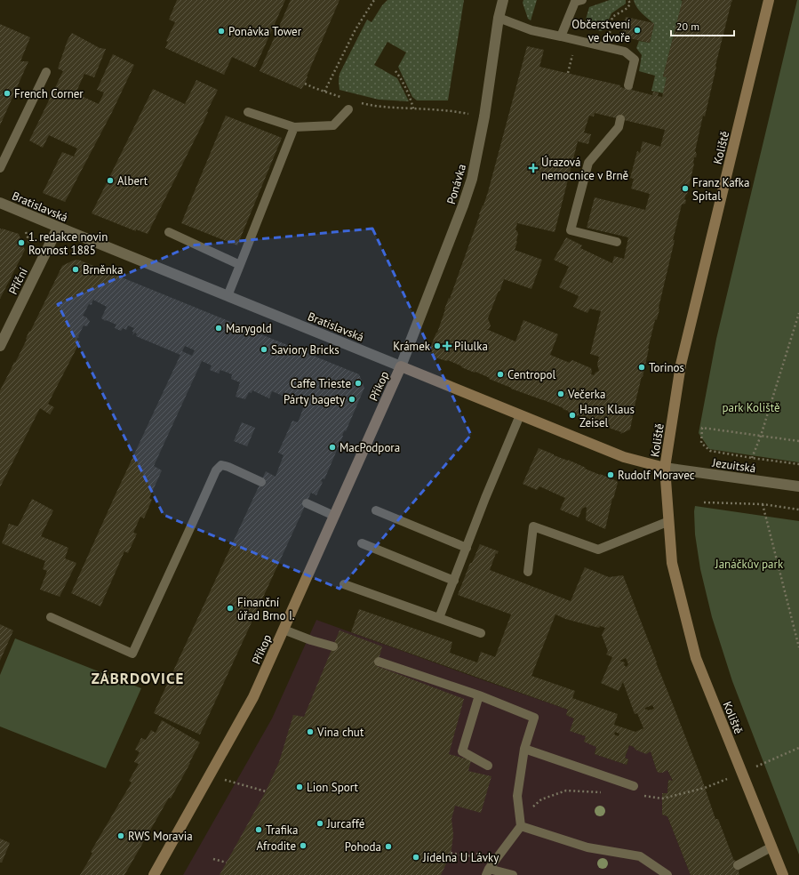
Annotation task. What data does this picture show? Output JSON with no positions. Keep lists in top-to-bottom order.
{
  "streets": {
    "main road": ["Koliště", "Bratislavská", "Příkop"],
    "street": ["Ponávka", "Příční", "Jezuitská"]
  },
  "crossings": [
    ["Koliště", "Bratislavská"],
    ["Koliště", "Jezuitská"],
    ["Ponávka", "Bratislavská"],
    ["Ponávka", "Příkop"],
    ["Bratislavská", "Příční"],
    ["Bratislavská", "Příkop"],
    ["Bratislavská", "Jezuitská"]
  ],
  "districts": ["ZÁBRDOVICE"],
  "parks": ["park Koliště", "Janáčkův park"],
  "places": {
    "other": [
      "Občerstvení ve dvoře",
      "Ponávka Tower",
      "French Corner",
      "Albert",
      "Franz Kafka Spital",
      "1. redakce novin Rovnost 1885",
      "Brněnka",
      "Marygold",
      "Krámek",
      "Saviory Bricks",
      "Torinos",
      "Centropol",
      "Caffe Trieste",
      "Večerka",
      "Párty bagety",
      "Hans Klaus Zeisel",
      "MacPodpora",
      "Rudolf Moravec",
      "Finanční úřad Brno I.",
      "Vina chut",
      "Lion Sport",
      "Jurcaffé",
      "Trafika",
      "RWS Moravia",
      "Afrodite",
      "Pohoda",
      "Jídelna U Lávky"
    ],
    "health": ["Úrazová nemocnice v Brně", "Pilulka"]
  },
  "scale_bar": "20 m"
}
